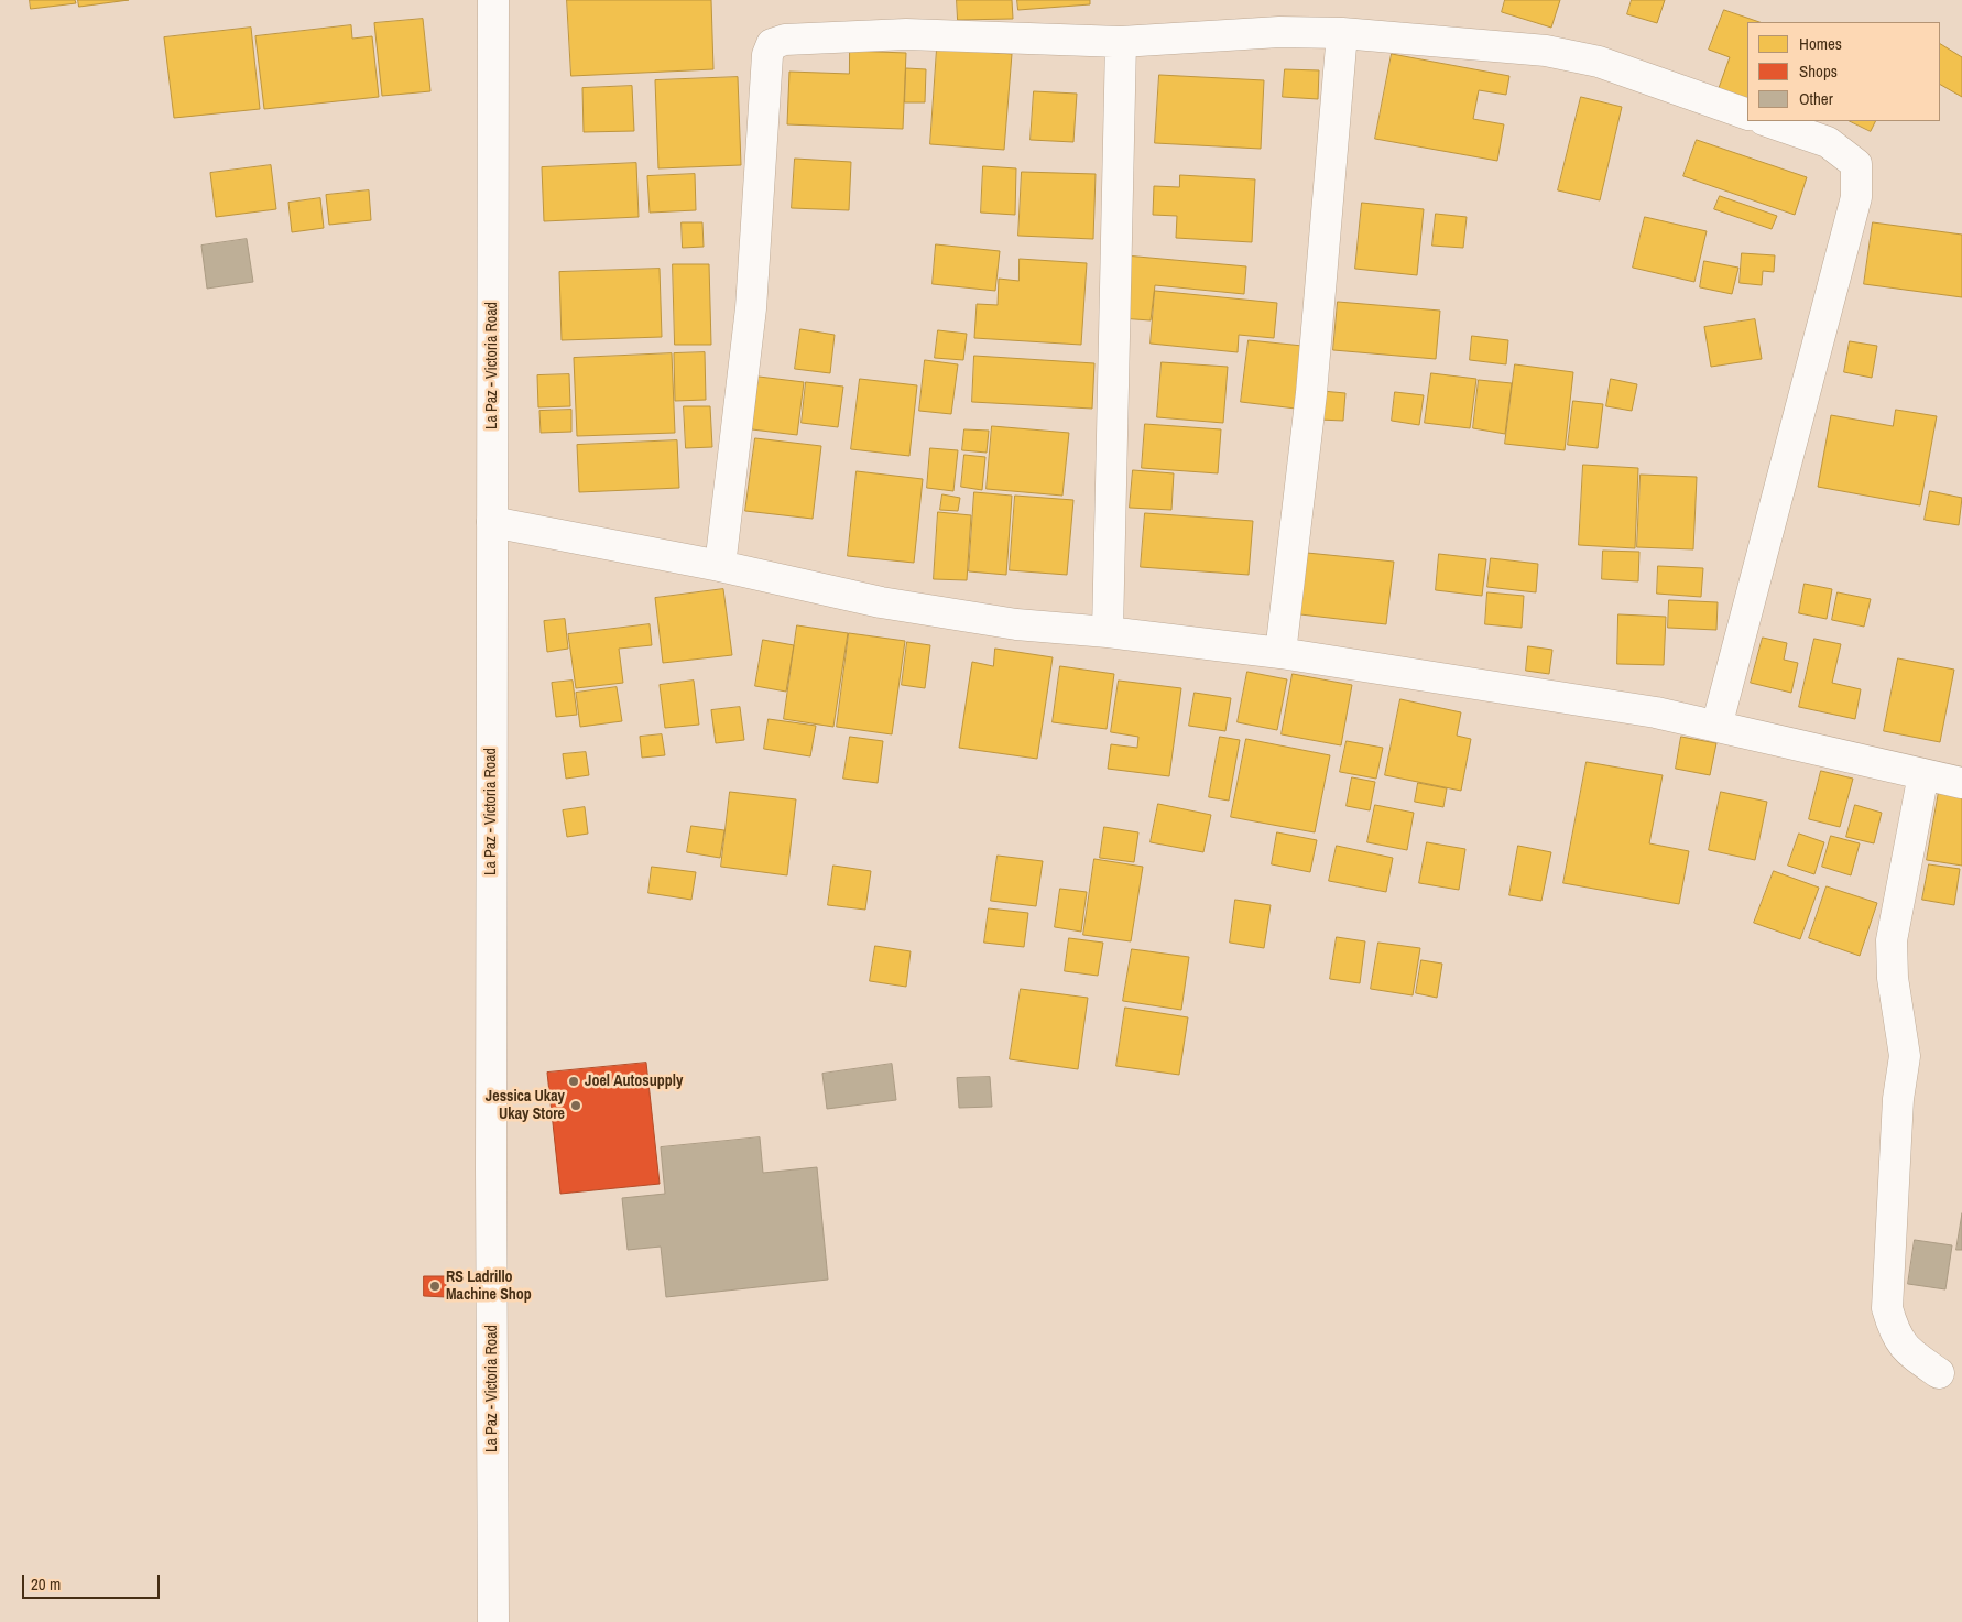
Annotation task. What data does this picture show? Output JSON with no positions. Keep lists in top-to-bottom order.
{
  "streets": {
    "street": ["La Paz - Victoria Road"]
  },
  "places": ["Joel Autosupply", "Jessica Ukay Ukay Store", "RS Ladrillo Machine Shop"],
  "legend": ["Homes", "Shops", "Other"],
  "scale_bar": "20 m"
}
